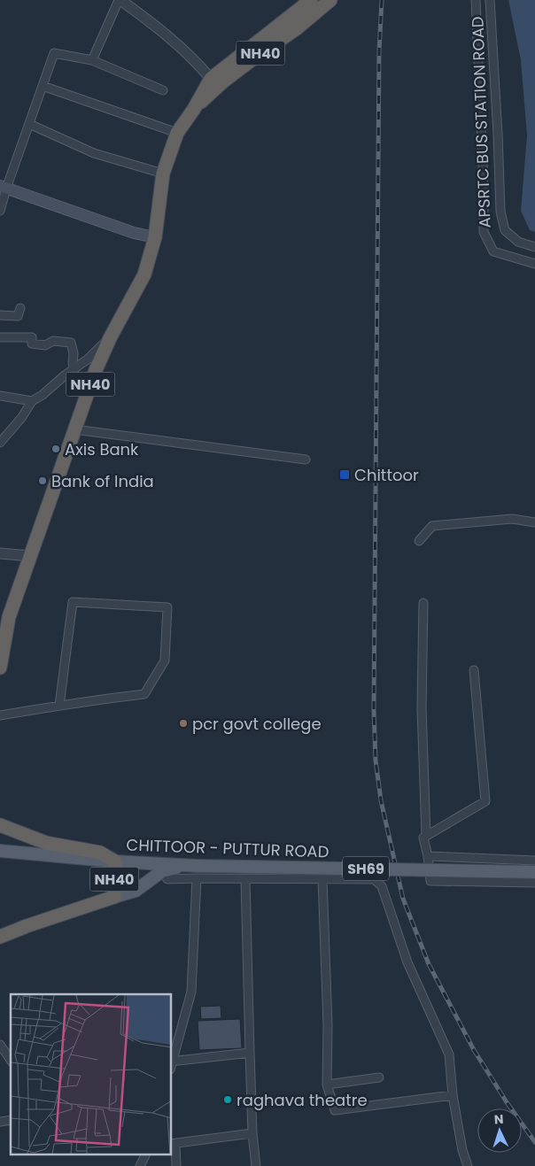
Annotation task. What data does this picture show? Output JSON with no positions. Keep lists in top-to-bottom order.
{
  "streets": {
    "highway": ["NH40"],
    "main road": ["CHITTOOR - PUTTUR ROAD", "SH69"],
    "street": ["APSRTC BUS STATION ROAD"]
  },
  "crossings": [
    ["NH40", "CHITTOOR - PUTTUR ROAD"]
  ],
  "places": {
    "other": [
      "Axis Bank",
      "Bank of India",
      "pcr govt college",
      "raghava theatre"
    ],
    "transit": ["Chittoor"]
  },
  "north": "top"
}
